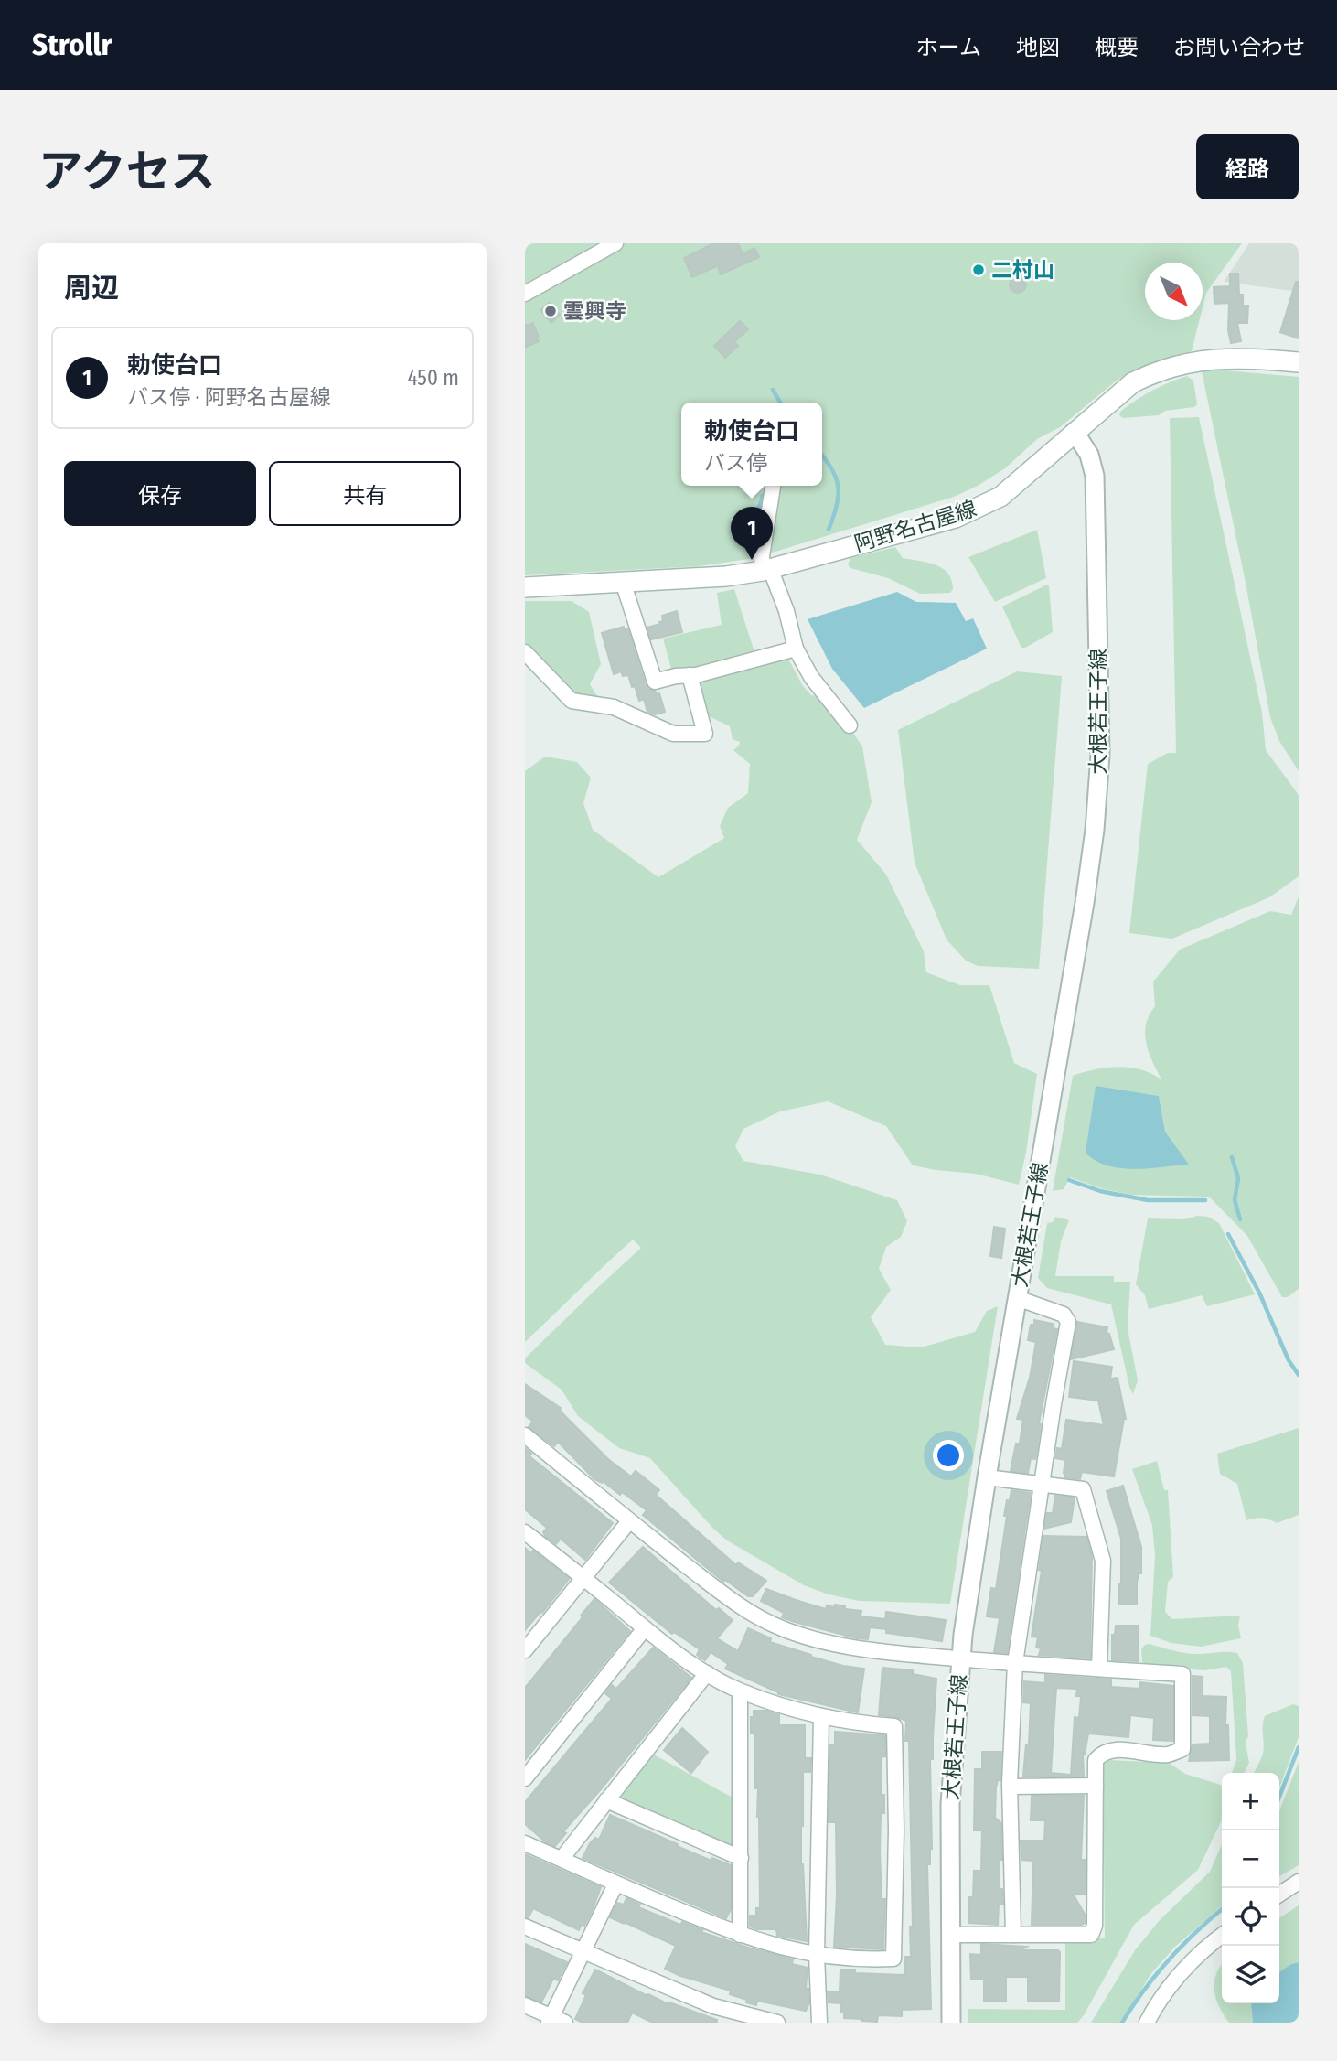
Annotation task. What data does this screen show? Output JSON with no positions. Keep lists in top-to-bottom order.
{
  "streets": {
    "main road": ["阿野名古屋線"],
    "street": ["大根若王子線"]
  },
  "crossings": [
    ["阿野名古屋線", "大根若王子線"]
  ],
  "places": ["二村山", "雲興寺"],
  "north": "bottom right",
  "page": {
    "header": "Strollr",
    "nav": [
      "ホーム",
      "地図",
      "概要",
      "お問い合わせ"
    ],
    "title": "アクセス",
    "buttons": [
      "経路",
      ["保存", "共有"]
    ],
    "heading": "周辺",
    "list": [
      {
        "mark": "1",
        "name": "勅使台口",
        "note": "バス停 · 阿野名古屋線",
        "value": "450 m"
      }
    ],
    "popup": ["勅使台口", "バス停"],
    "pins": "1",
    "map_buttons": ["+", "−"]
  }
}
